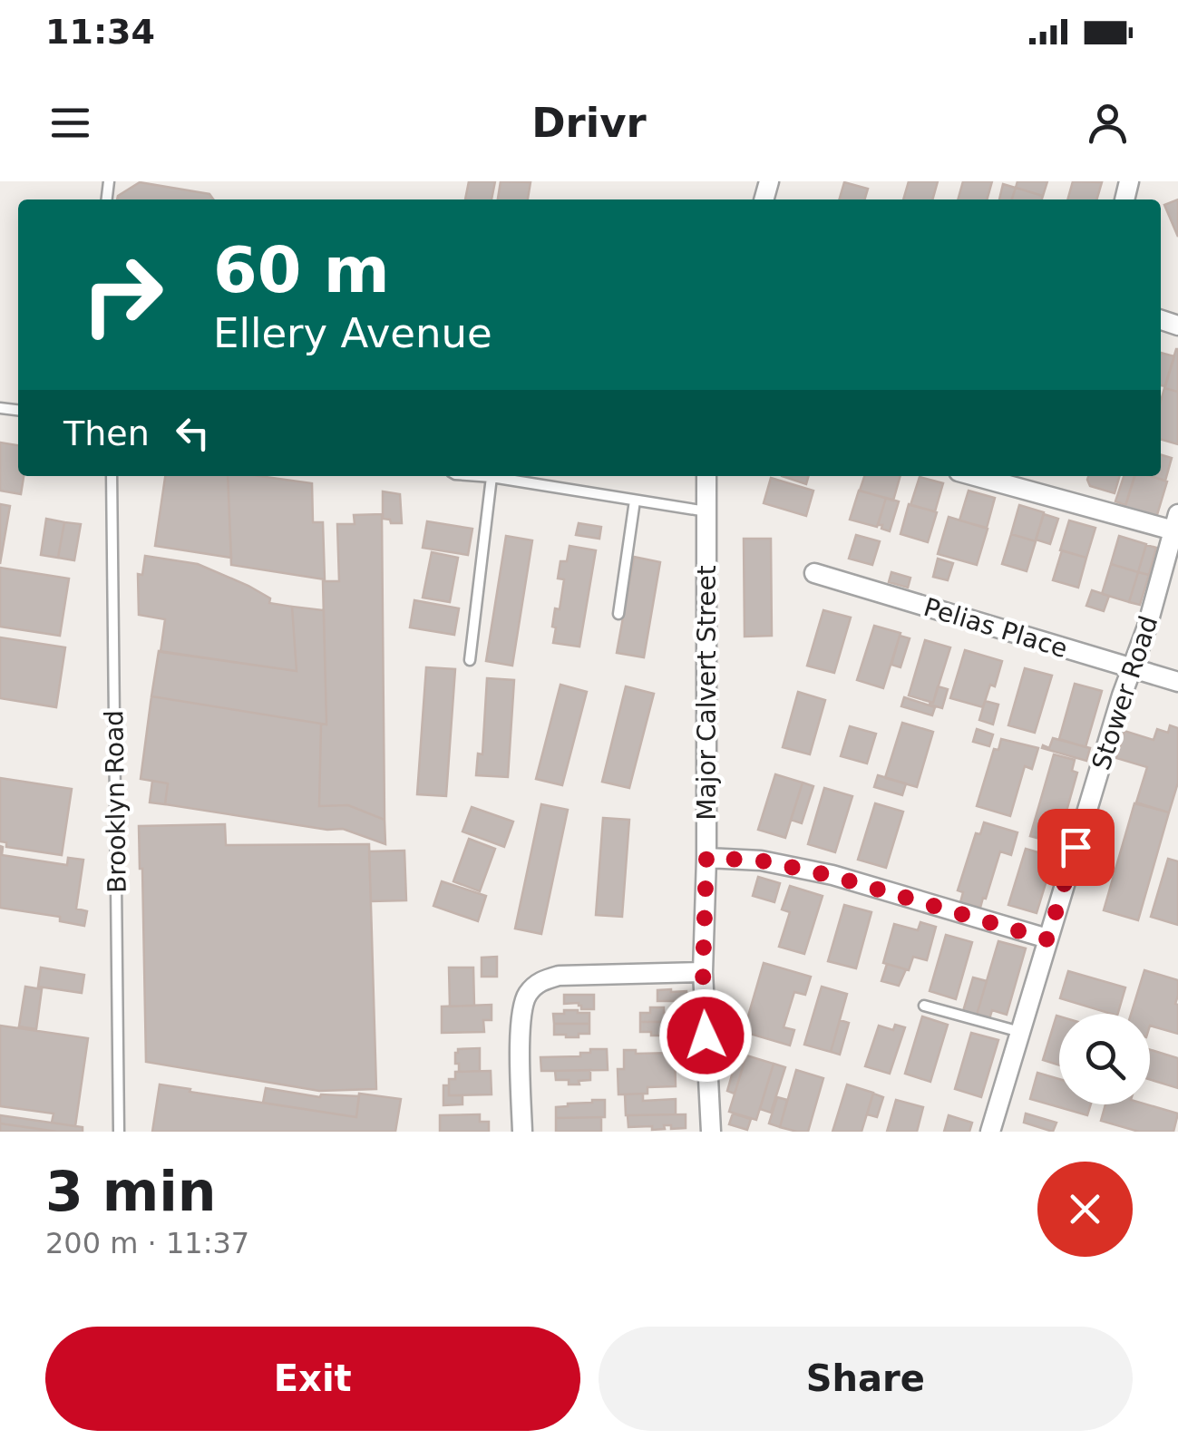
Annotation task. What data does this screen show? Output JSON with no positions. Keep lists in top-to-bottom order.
{
  "streets": {
    "street": ["Pelias Place", "Major Calvert Street", "Stower Road"],
    "lane": ["Brooklyn Road"]
  },
  "crossings": [
    ["Pelias Place", "Stower Road"]
  ],
  "page": {
    "status": "11:34",
    "header": "Drivr",
    "turn": ["60 m", "Ellery Avenue"],
    "then": "Then",
    "heading": ["3 min", "200 m · 11:37"],
    "buttons": ["Exit", "Share"]
  }
}
